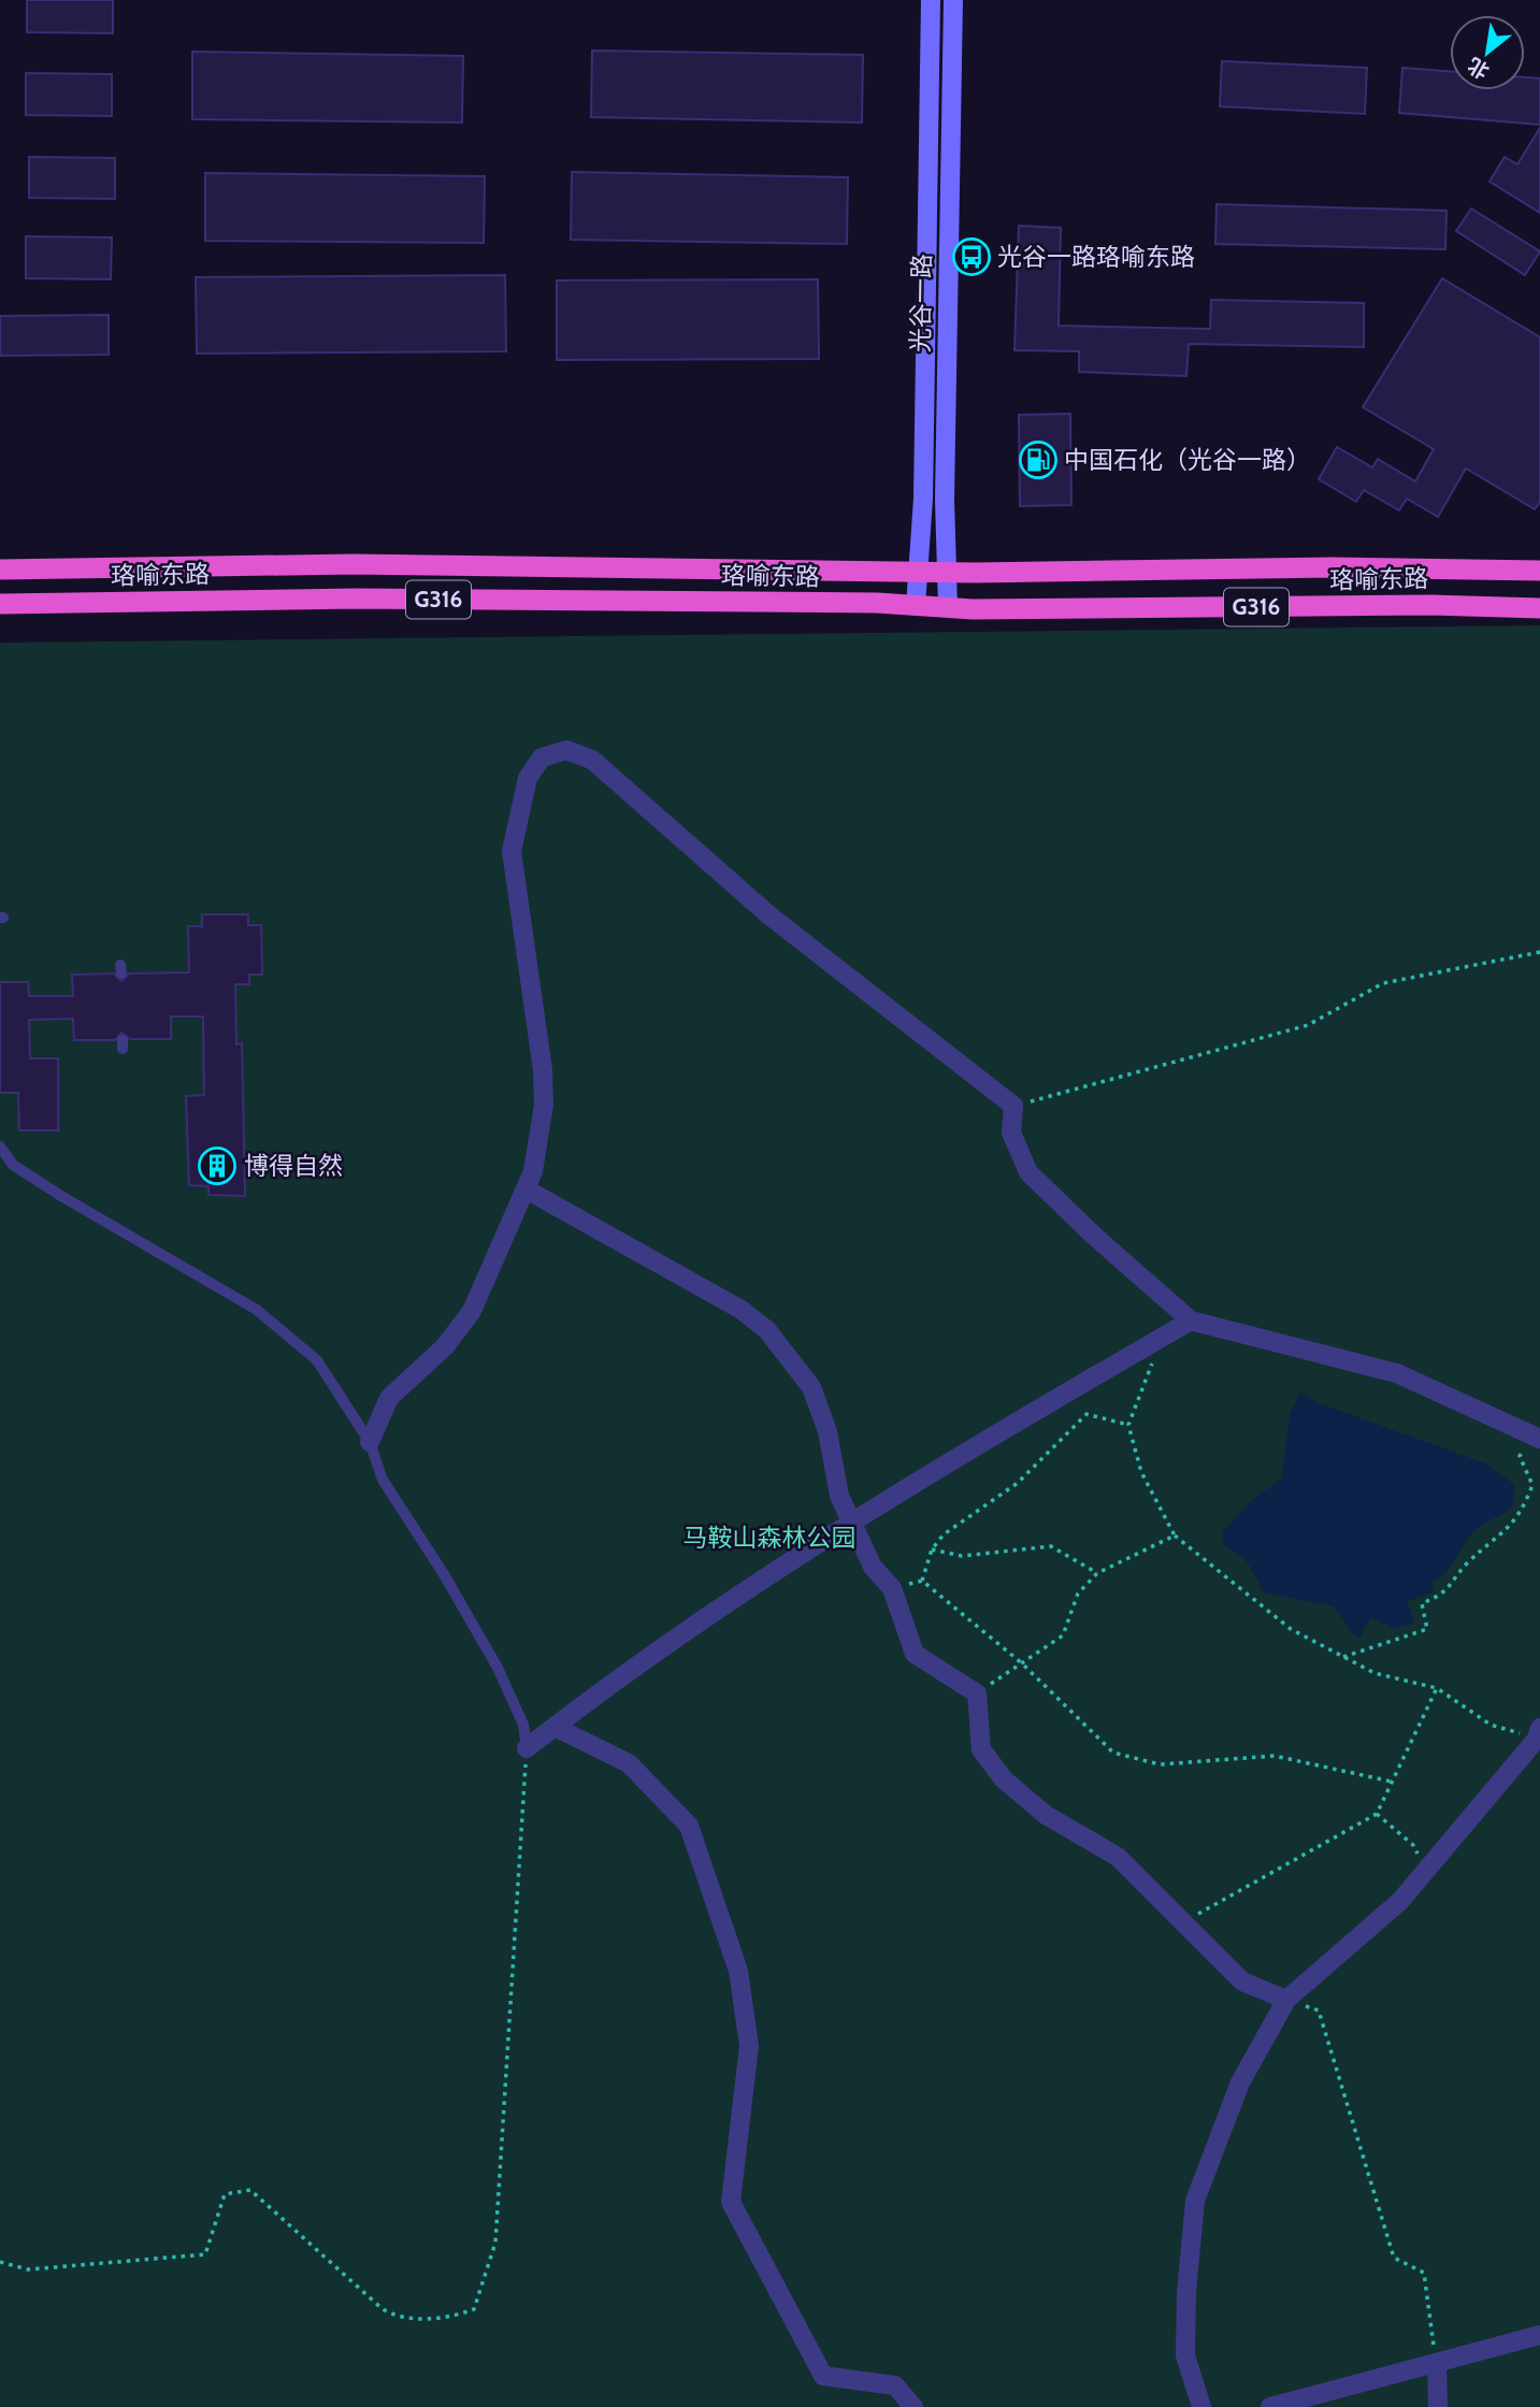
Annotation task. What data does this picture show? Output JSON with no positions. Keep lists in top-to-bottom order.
{
  "streets": {
    "highway": ["珞喻东路", "G316"],
    "main road": ["光谷一路"]
  },
  "crossings": [
    ["光谷一路", "珞喻东路"]
  ],
  "parks": ["马鞍山森林公园"],
  "places": {
    "bus stop": ["光谷一路珞喻东路"],
    "fuel station": ["中国石化（光谷一路）"],
    "building": ["博得自然"]
  },
  "north": "bottom left"
}
